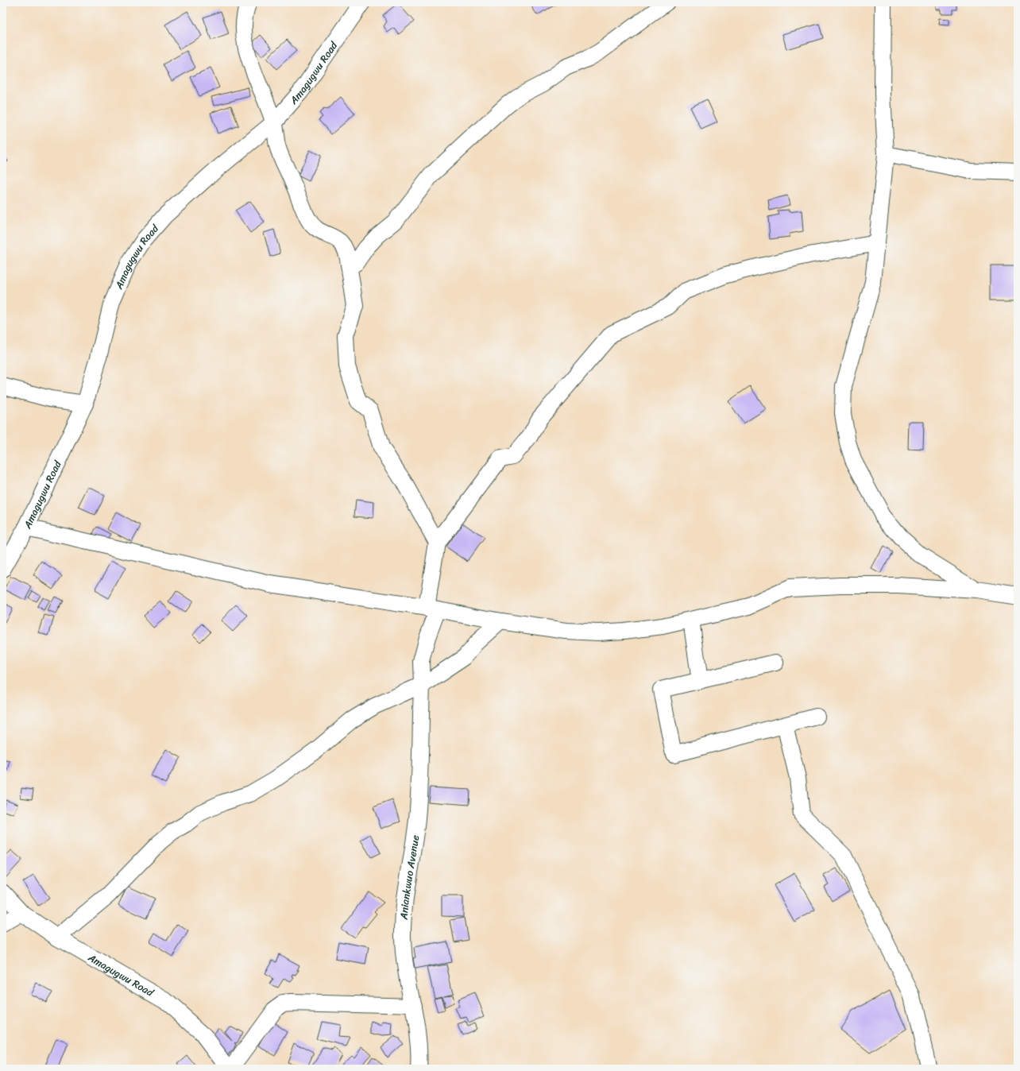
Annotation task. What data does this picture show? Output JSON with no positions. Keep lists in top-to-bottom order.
{
  "streets": {
    "street": ["Amagugwu Road", "Aniankwuo Avenue"]
  }
}
